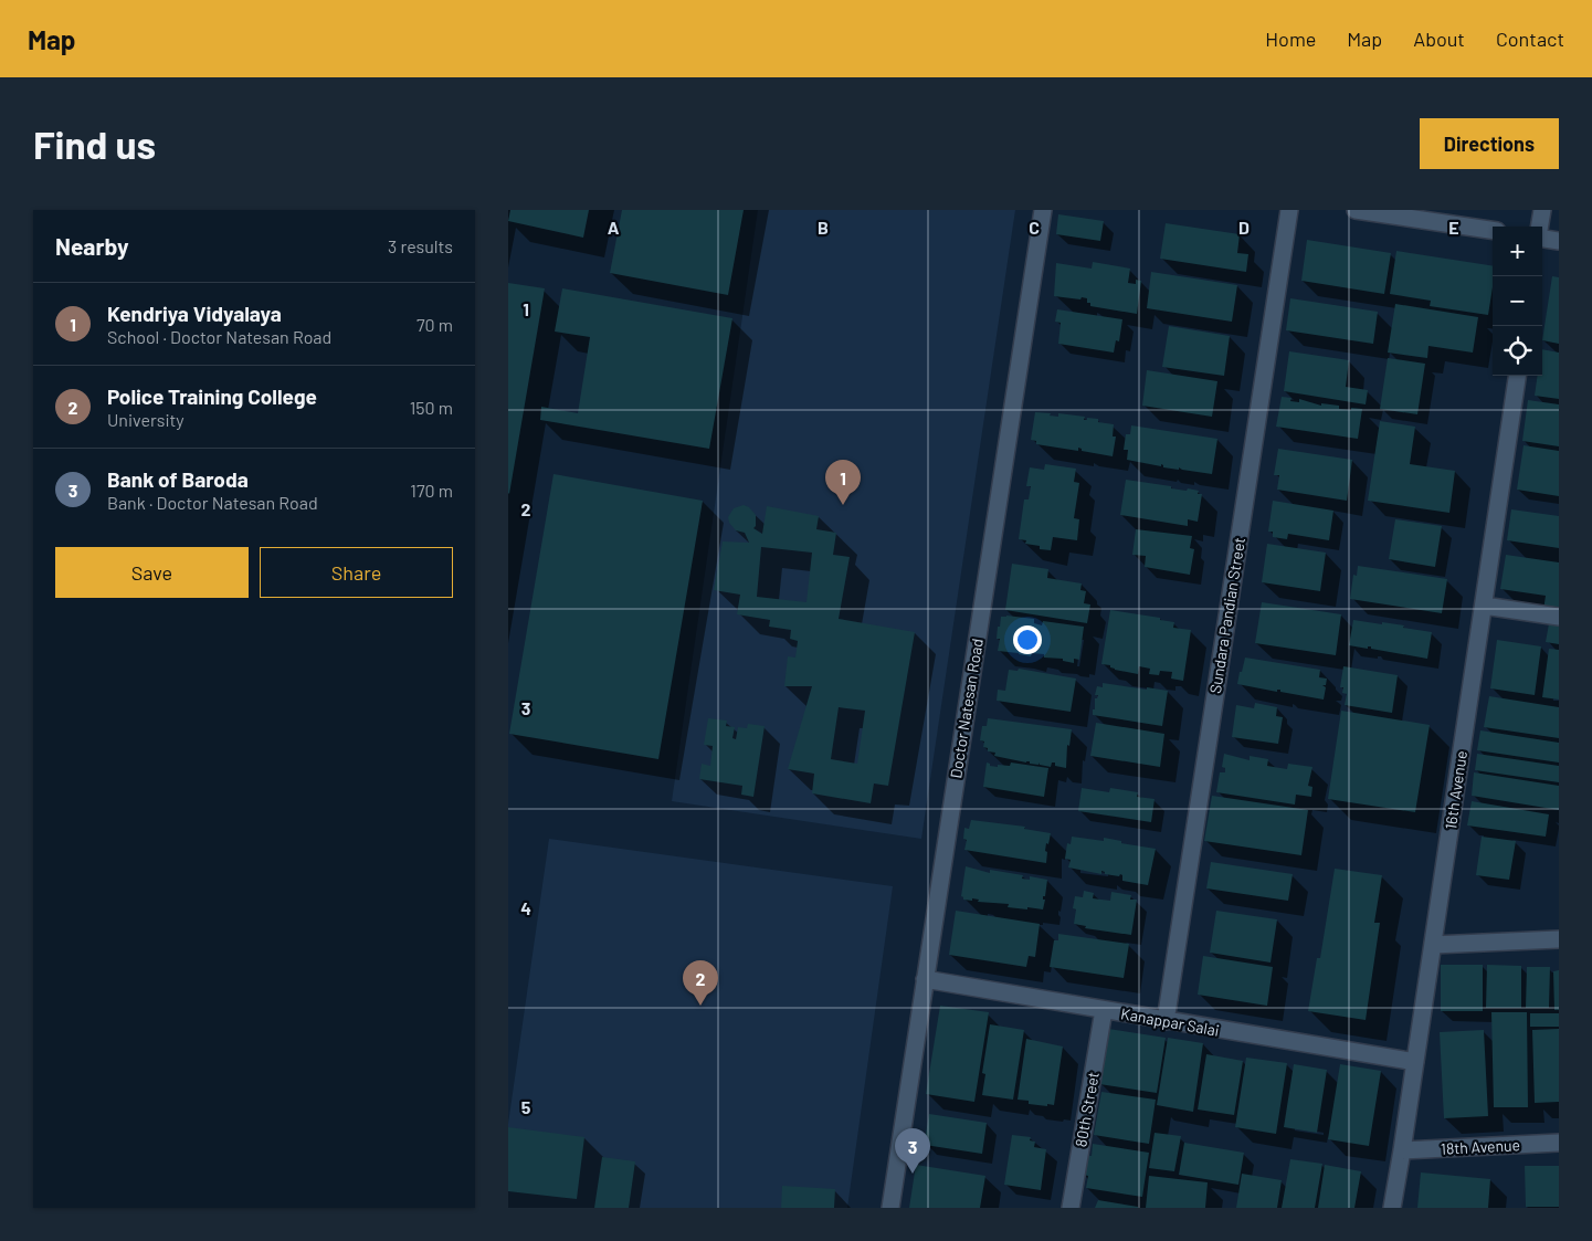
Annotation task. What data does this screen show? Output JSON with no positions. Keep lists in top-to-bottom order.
{
  "streets": {
    "street": [
      "Sundara Pandian Street",
      "Doctor Natesan Road",
      "16th Avenue",
      "Kanappar Salai",
      "80th Street",
      "18th Avenue"
    ]
  },
  "crossings": [
    ["Sundara Pandian Street", "Kanappar Salai"],
    ["Doctor Natesan Road", "Kanappar Salai"],
    ["16th Avenue", "Kanappar Salai"],
    ["16th Avenue", "18th Avenue"],
    ["Kanappar Salai", "80th Street"]
  ],
  "page": {
    "header": "Map",
    "nav": [
      "Home",
      "Map",
      "About",
      "Contact"
    ],
    "buttons": [
      "Directions",
      ["Save", "Share"]
    ],
    "title": "Find us",
    "heading": ["Nearby", "3 results"],
    "map_buttons": ["+", "−"],
    "list": [
      {
        "mark": "1",
        "name": "Kendriya Vidyalaya",
        "note": "School · Doctor Natesan Road",
        "value": "70 m"
      },
      {
        "mark": "2",
        "name": "Police Training College",
        "note": "University",
        "value": "150 m"
      },
      {
        "mark": "3",
        "name": "Bank of Baroda",
        "note": "Bank · Doctor Natesan Road",
        "value": "170 m"
      }
    ],
    "pins": ["1", "2", "3"]
  },
  "grid": {
    "columns": [
      "A",
      "B",
      "C",
      "D",
      "E"
    ],
    "rows": [
      "1",
      "2",
      "3",
      "4",
      "5"
    ]
  }
}
